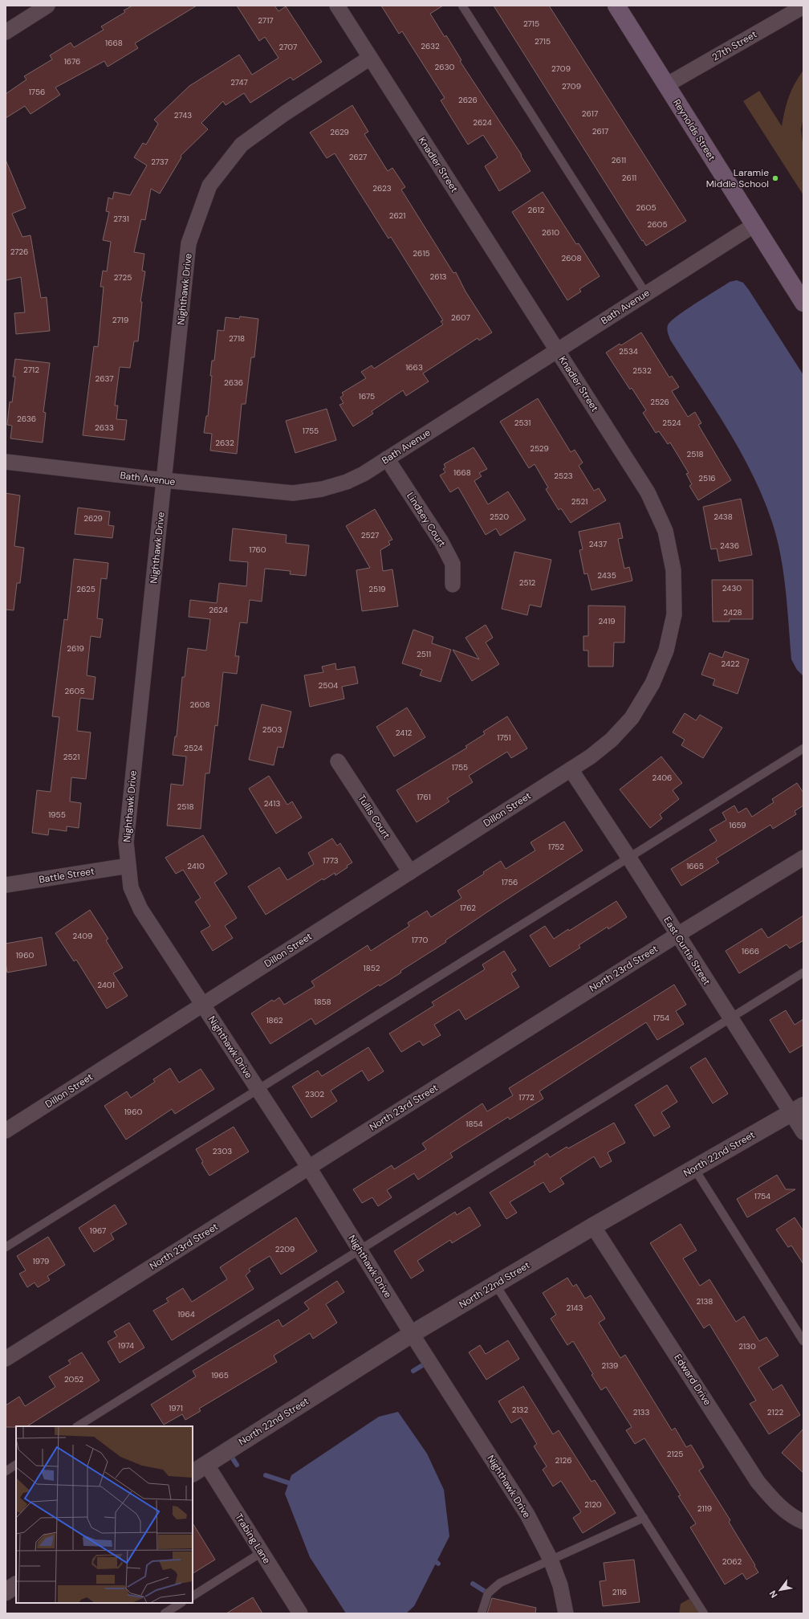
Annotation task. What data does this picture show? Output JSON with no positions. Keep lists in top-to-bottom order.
{
  "streets": {
    "main road": ["Reynolds Street"],
    "street": [
      "27th Street",
      "Knadler Street",
      "Nighthawk Drive",
      "Bath Avenue",
      "Lindsey Court",
      "Dillon Street",
      "Tullis Court",
      "Battle Street",
      "East Curtis Street",
      "North 23rd Street",
      "North 22nd Street",
      "Edward Drive",
      "Trabing Lane"
    ]
  },
  "crossings": [
    ["27th Street", "Reynolds Street"],
    ["Reynolds Street", "Bath Avenue"],
    ["Knadler Street", "Nighthawk Drive"],
    ["Knadler Street", "Bath Avenue"],
    ["Knadler Street", "Dillon Street"],
    ["Knadler Street", "East Curtis Street"],
    ["Nighthawk Drive", "Bath Avenue"],
    ["Nighthawk Drive", "Dillon Street"],
    ["Nighthawk Drive", "Battle Street"],
    ["Nighthawk Drive", "North 23rd Street"],
    ["Nighthawk Drive", "North 22nd Street"],
    ["Bath Avenue", "Lindsey Court"],
    ["Dillon Street", "Tullis Court"],
    ["Dillon Street", "East Curtis Street"],
    ["East Curtis Street", "North 23rd Street"],
    ["East Curtis Street", "North 22nd Street"],
    ["North 22nd Street", "Edward Drive"],
    ["North 22nd Street", "Trabing Lane"]
  ],
  "places": ["Laramie Middle School"],
  "house_numbers": [
    "2717",
    "2715",
    "2715",
    "1668",
    "2632",
    "2707",
    "1676",
    "2630",
    "2709",
    "2747",
    "2709",
    "1756",
    "2626",
    "2617",
    "2743",
    "2624",
    "2617",
    "2629",
    "2627",
    "2611",
    "2737",
    "2611",
    "2623",
    "2605",
    "2612",
    "2621",
    "2731",
    "2605",
    "2610",
    "2726",
    "2615",
    "2608",
    "2613",
    "2725",
    "2607",
    "2719",
    "2718",
    "2534",
    "1663",
    "2712",
    "2532",
    "2637",
    "2636",
    "1675",
    "2526",
    "2636",
    "2531",
    "2524",
    "2633",
    "1755",
    "2632",
    "2529",
    "2518",
    "1668",
    "2523",
    "2516",
    "2521",
    "2520",
    "2438",
    "2629",
    "2527",
    "2437",
    "2436",
    "1760",
    "2435",
    "2512",
    "2430",
    "2625",
    "2519",
    "2624",
    "2428",
    "2419",
    "2619",
    "2511",
    "2422",
    "2504",
    "2605",
    "2608",
    "2503",
    "2412",
    "1751",
    "2524",
    "2521",
    "1755",
    "2406",
    "1761",
    "2413",
    "2518",
    "1955",
    "1659",
    "1752",
    "1773",
    "2410",
    "1665",
    "1756",
    "1762",
    "2409",
    "1770",
    "1666",
    "1960",
    "1852",
    "2401",
    "1858",
    "1754",
    "1862",
    "2302",
    "1772",
    "1960",
    "1854",
    "2303",
    "1754",
    "1967",
    "2209",
    "1979",
    "2138",
    "2143",
    "1964",
    "1974",
    "2130",
    "2139",
    "1965",
    "2052",
    "1971",
    "2132",
    "2133",
    "2122",
    "2125",
    "2126",
    "2120",
    "2119",
    "2062",
    "2116"
  ],
  "north": "bottom left"
}
